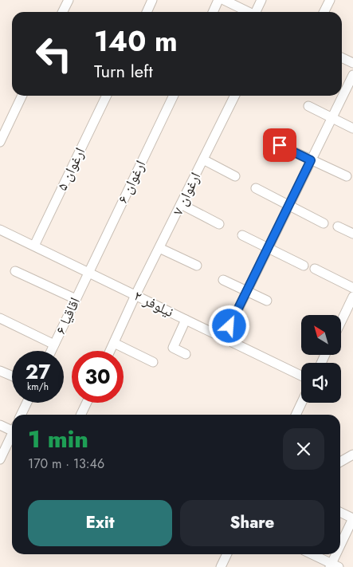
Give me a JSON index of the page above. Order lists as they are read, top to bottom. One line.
{"streets":{"street":["ارغوان ۵","ارغوان ۶","ارغوان ۷","نیلوفر ۲","اقاقیا ۶"]},"crossings":[["ارغوان ۵","نیلوفر ۲"],["ارغوان ۶","نیلوفر ۲"],["ارغوان ۶","اقاقیا ۶"],["ارغوان ۷","نیلوفر ۲"],["نیلوفر ۲","اقاقیا ۶"]],"north":"top left","page":{"turn":["140 m","Turn left"],"speed":"27 km/h","limit":"30","heading":["1 min","170 m · 13:46"],"buttons":["Exit","Share"]}}
